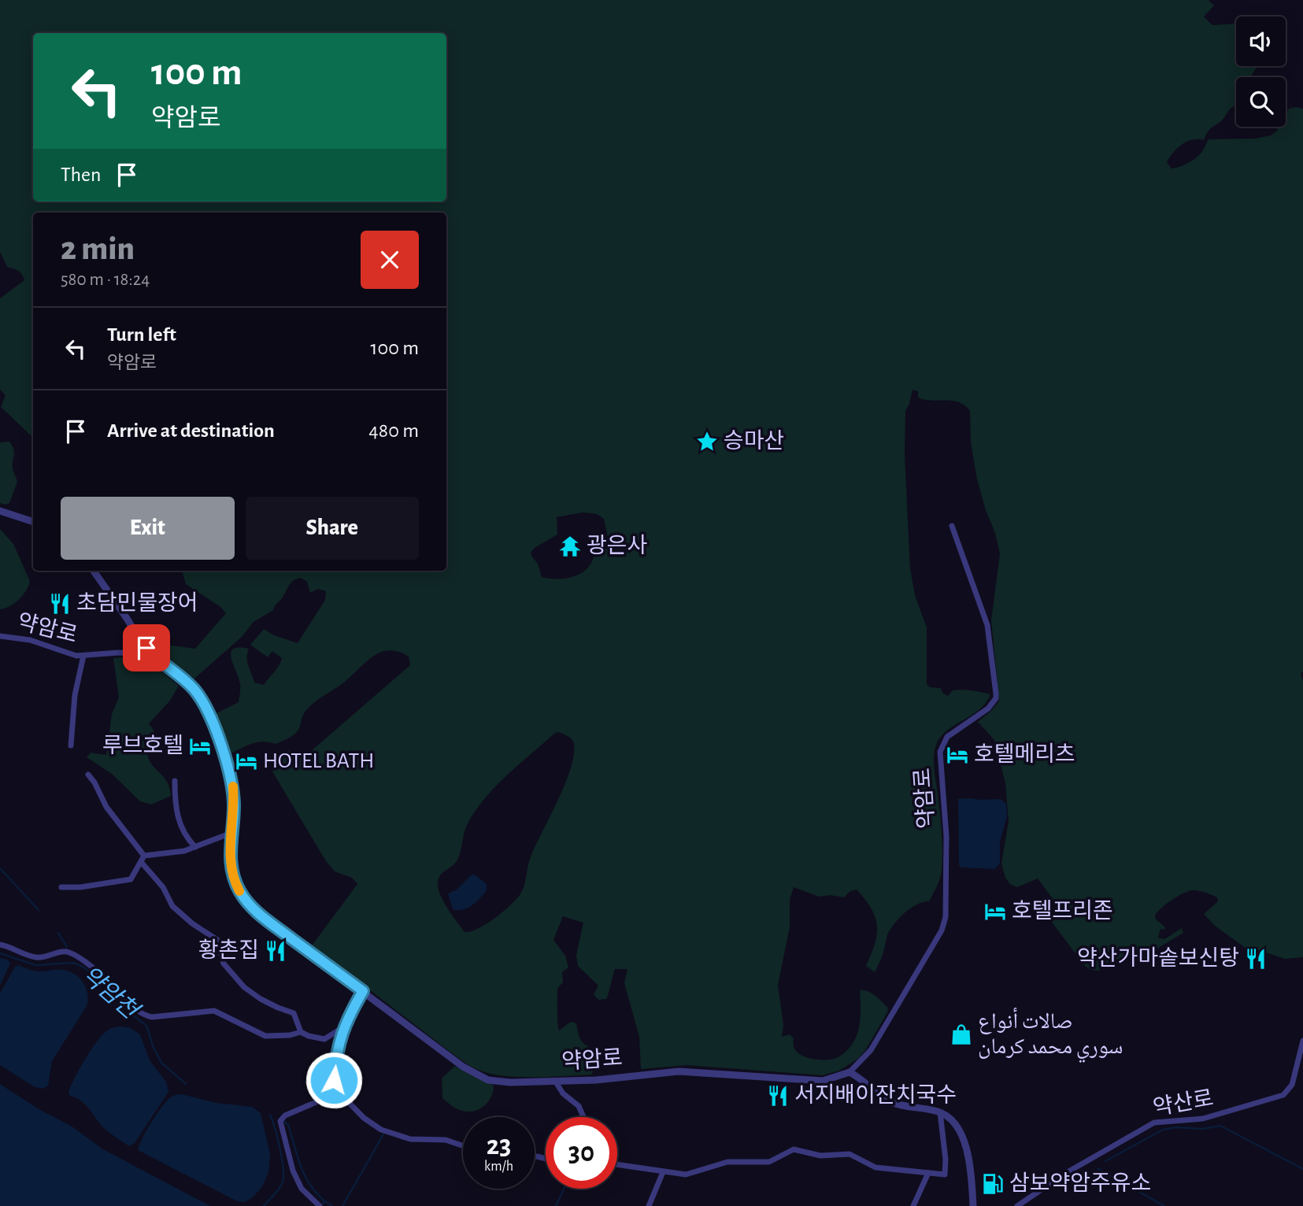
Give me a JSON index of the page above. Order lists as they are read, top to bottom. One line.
{"streets":{"street":["약암로","약산로"]},"water":["약암천"],"places":{"place":["승마산"],"temple":["광은사"],"restaurant":["초담민물장어","황촌집","약산가마솥보신탕","서지배이잔치국수"],"hotel":["루브호텔","호텔메리츠","HOTEL BATH","호텔프리존"],"shop":["صالات أنواع سوري محمد كرمان"],"fuel station":["삼보약암주유소"]},"page":{"turn":["100 m","약암로"],"then":"Then","heading":["2 min","580 m · 18:24"],"list":[{"name":"Turn left","note":"약암로","value":"100 m"},{"name":"Arrive at destination","value":"480 m"}],"buttons":["Exit","Share"],"speed":"23 km/h","limit":"30"}}
